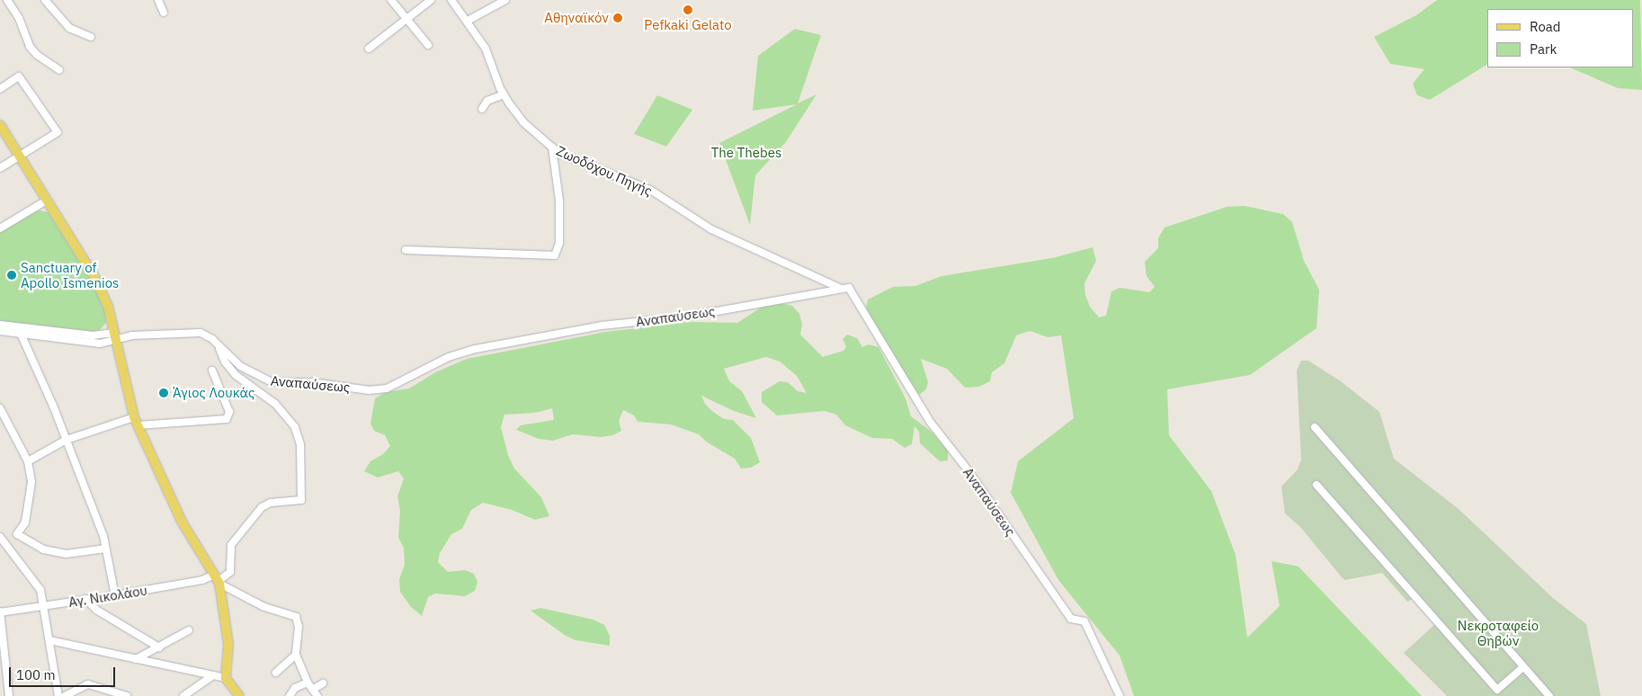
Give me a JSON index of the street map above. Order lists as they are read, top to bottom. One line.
{"streets":{"street":["Ζωοδόχου Πηγής","Αναπαύσεως","Αγ. Νικολάου"]},"crossings":[["Ζωοδόχου Πηγής","Αναπαύσεως"]],"parks":["The Thebes","Νεκροταφείο Θηβών"],"places":["Pefkaki Gelato","Αθηναϊκόν","Sanctuary of Apollo Ismenios","Άγιος Λουκάς"],"legend":["Road","Park"],"scale_bar":"100 m"}
